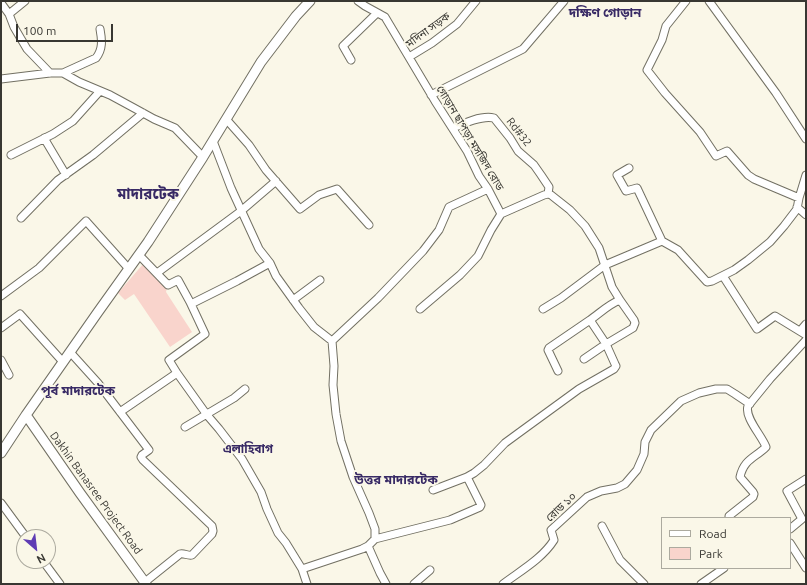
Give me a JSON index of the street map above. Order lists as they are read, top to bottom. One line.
{"streets":{"street":["মদিনা সড়ক","Rd#32","গোড়ান ছাপড়া মসজিদ রোড","Dakhin Banasree Project Road","রোড ১০"]},"crossings":[["মদিনা সড়ক","গোড়ান ছাপড়া মসজিদ রোড"],["Rd#32","গোড়ান ছাপড়া মসজিদ রোড"]],"districts":["দক্ষিণ গোড়ান","মাদারটেক","পূর্ব মাদারটেক","এলাহিবাগ","উত্তর মাদারটেক"],"legend":["Road","Park"],"scale_bar":"100 m","north":"bottom right"}
